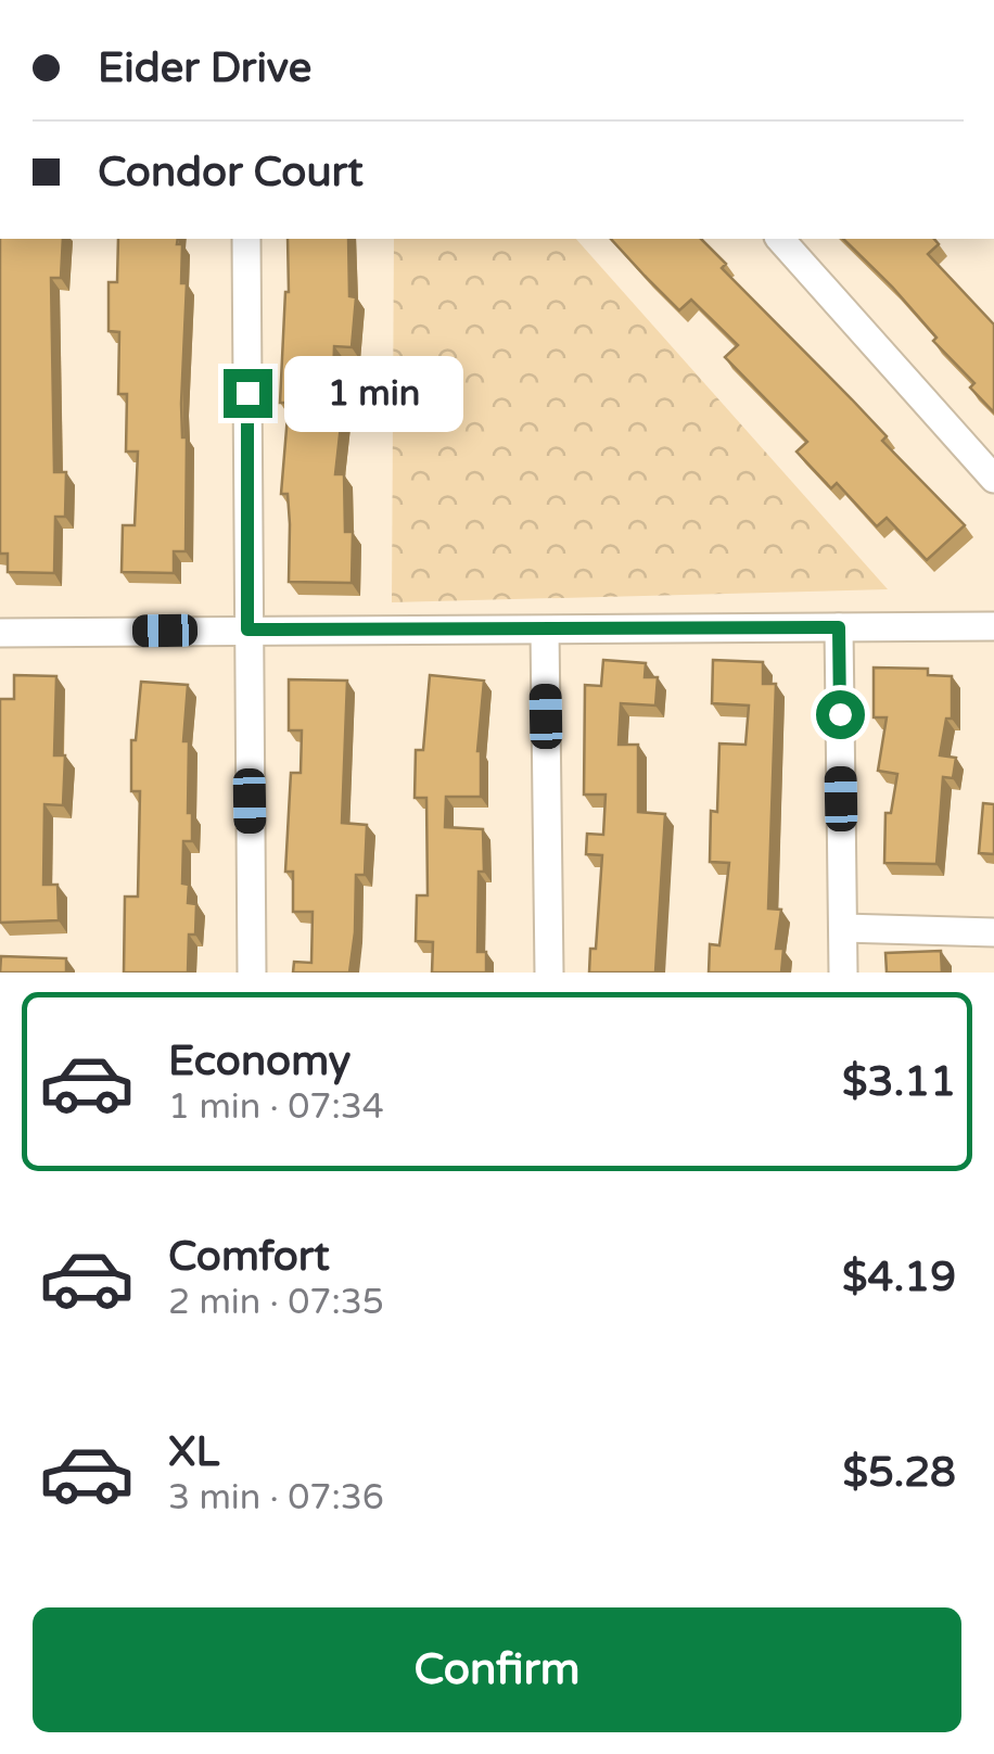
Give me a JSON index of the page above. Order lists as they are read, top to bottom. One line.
{"page":{"banner":["Eider Drive","Condor Court"],"bubble":"1 min","list":[{"name":"Economy","note":"1 min · 07:34","value":"$3.11"},{"name":"Comfort","note":"2 min · 07:35","value":"$4.19"},{"name":"XL","note":"3 min · 07:36","value":"$5.28"}],"buttons":"Confirm"}}
